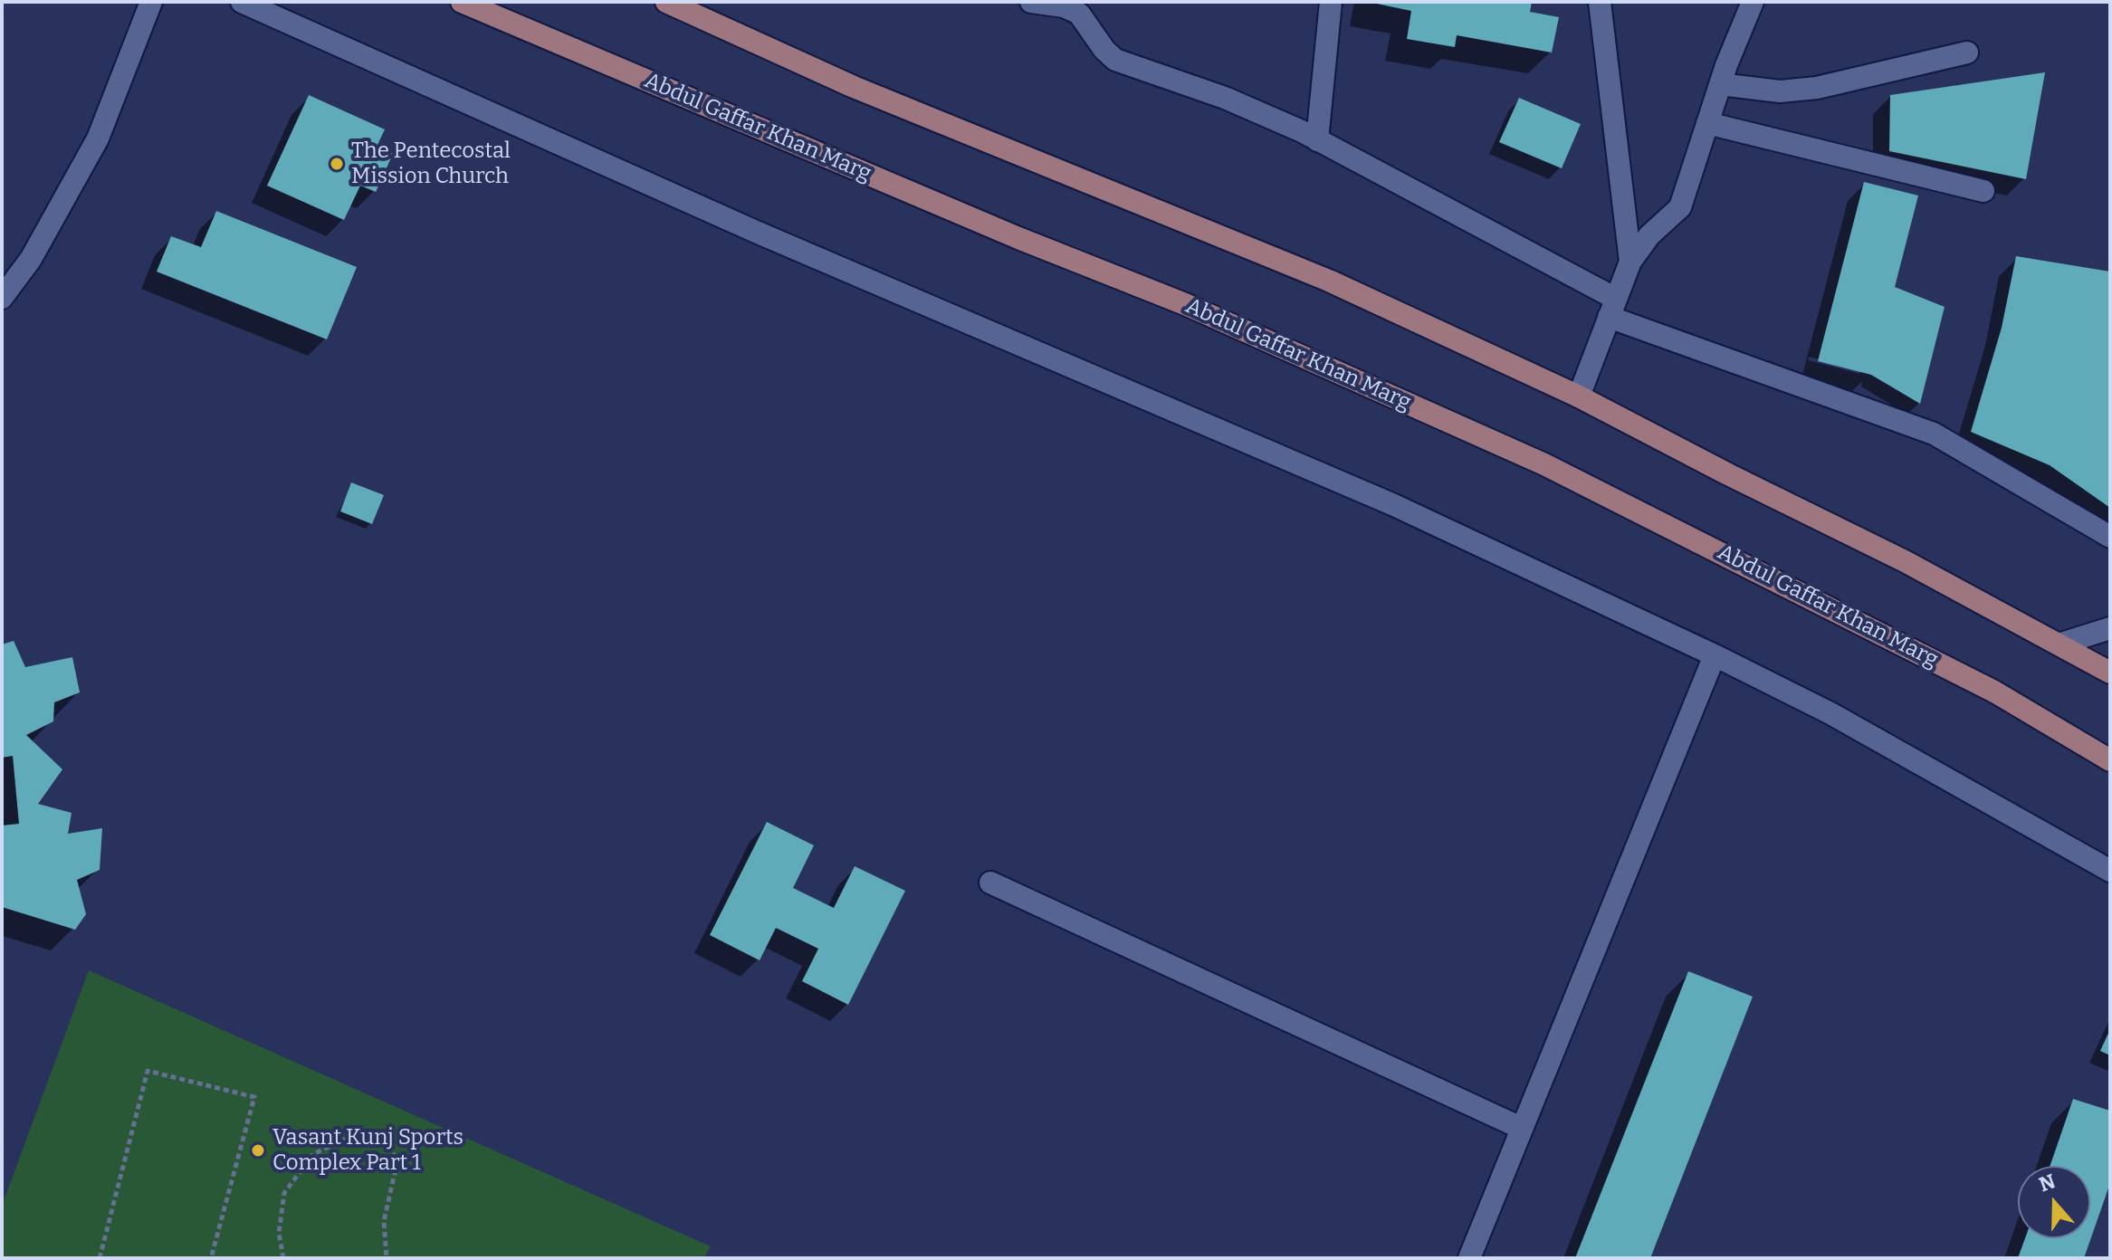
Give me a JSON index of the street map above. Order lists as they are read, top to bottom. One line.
{"streets":{"main road":["Abdul Gaffar Khan Marg"]},"places":["The Pentecostal Mission Church","Vasant Kunj Sports Complex Part 1"],"north":"top"}
